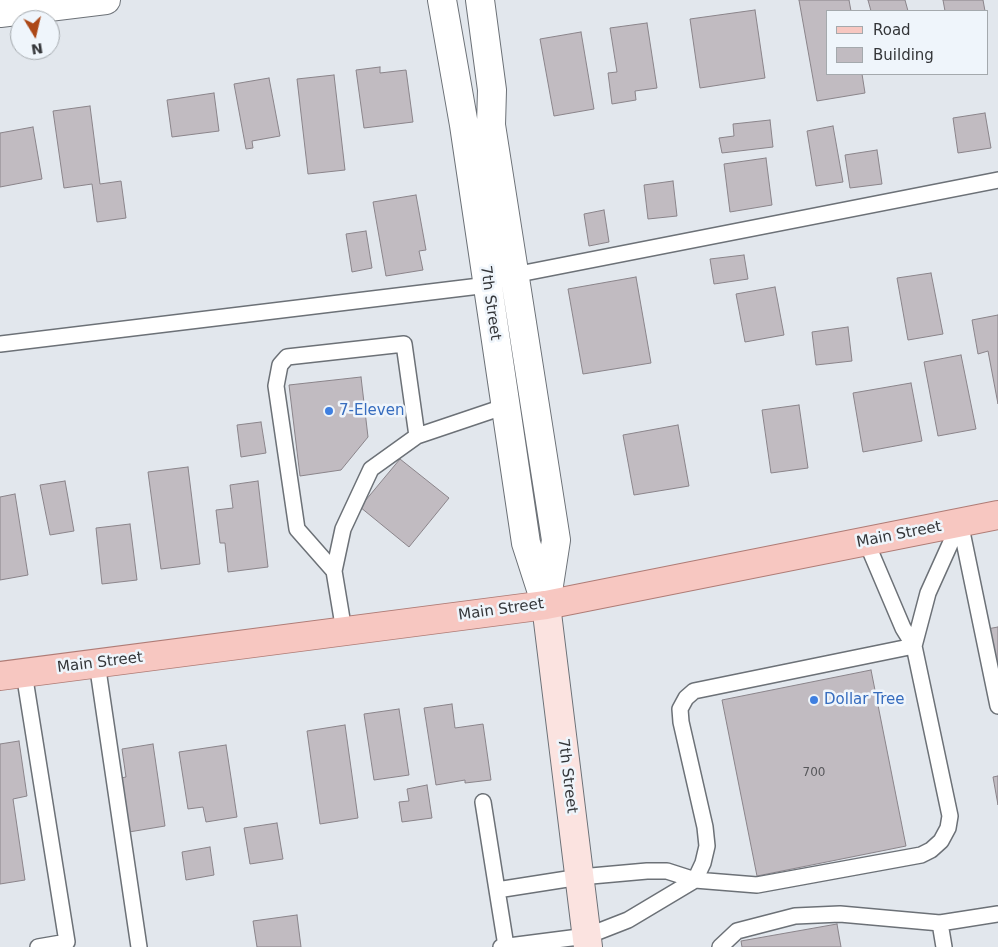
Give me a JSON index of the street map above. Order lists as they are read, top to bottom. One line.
{"streets":{"main road":["7th Street","Main Street"]},"crossings":[["7th Street","Main Street"]],"places":["7-Eleven","Dollar Tree"],"house_numbers":["700"],"legend":["Road","Building"],"north":"bottom"}
